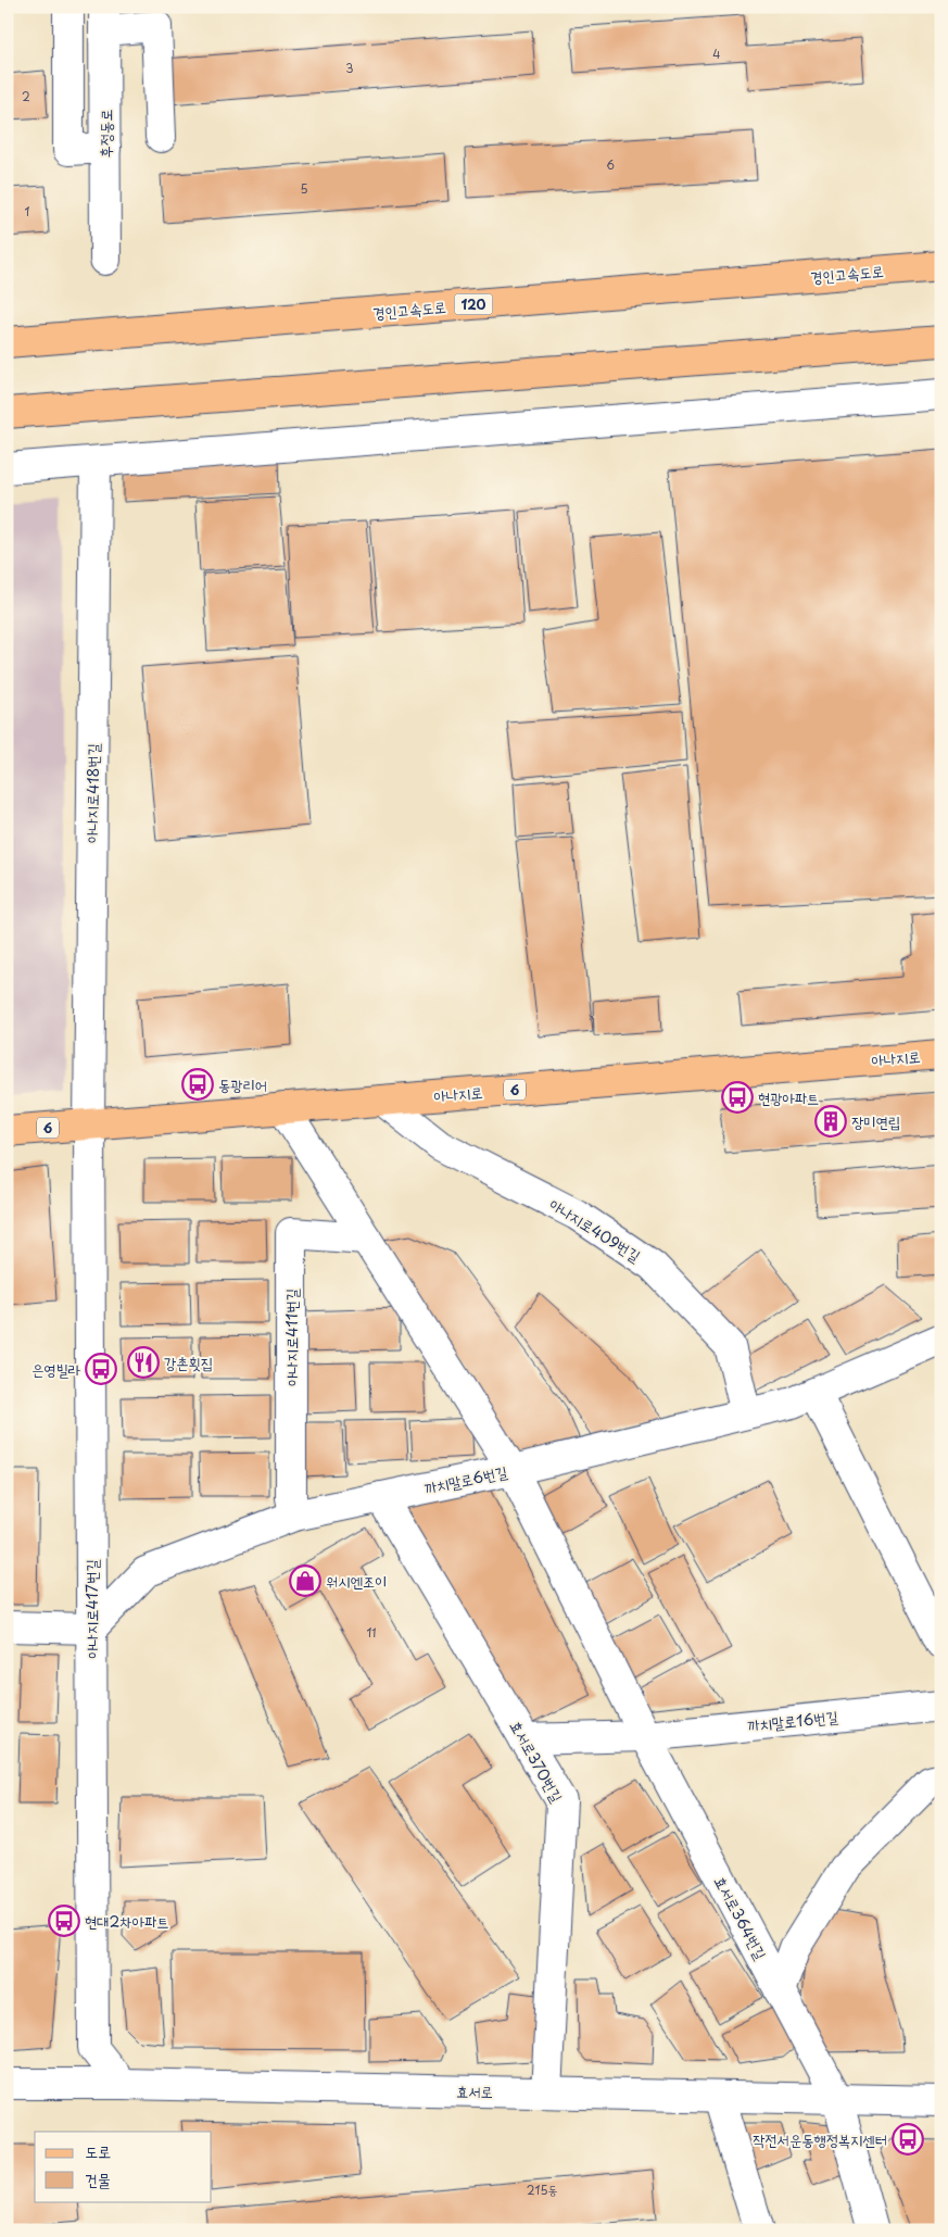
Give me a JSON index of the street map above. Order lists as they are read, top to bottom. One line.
{"streets":{"main road":["경인고속도로","120","아나지로","6"],"street":["후정동로","아나지로418번길","아나지로409번길","아나지로411번길","까치말로6번길","아나지로417번길","까치말로16번길","효서로370번길","효서로364번길","효서로"]},"crossings":[["아나지로418번길","아나지로"],["아나지로418번길","아나지로417번길"],["아나지로","아나지로409번길"],["아나지로","아나지로417번길"],["아나지로409번길","까치말로6번길"],["아나지로411번길","까치말로6번길"],["까치말로6번길","아나지로417번길"],["까치말로6번길","효서로370번길"],["까치말로6번길","효서로364번길"],["아나지로417번길","효서로"],["까치말로16번길","효서로370번길"],["까치말로16번길","효서로364번길"],["효서로370번길","효서로"],["효서로364번길","효서로"]],"places":{"bus stop":["동광리어","현광아파트","은영빌라","현대2차아파트","작전서운동행정복지센터"],"building":["장미연립"],"restaurant":["강촌횟집"],"shop":["워시엔조이"]},"house_numbers":["4","3","2","6","5","1","11","215동"],"legend":["도로","건물"]}
